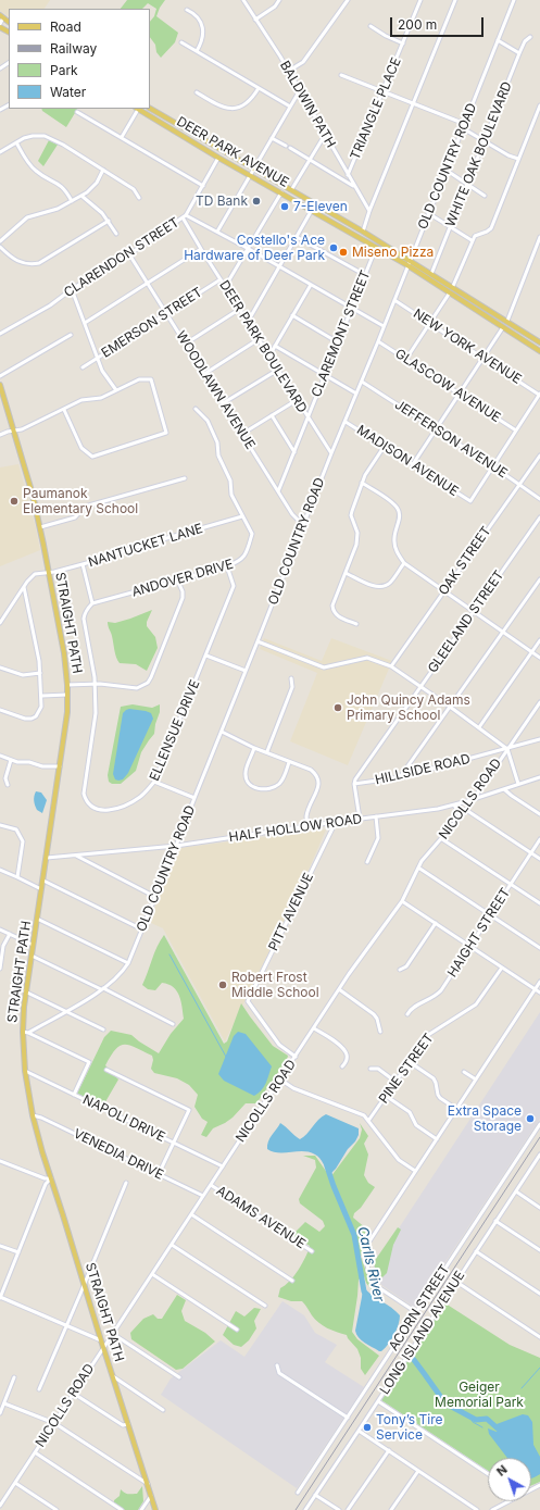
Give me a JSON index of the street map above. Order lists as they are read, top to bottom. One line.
{"streets":{"main road":["DEER PARK AVENUE","STRAIGHT PATH"],"street":["BALDWIN PATH","TRIANGLE PLACE","WHITE OAK BOULEVARD","OLD COUNTRY ROAD","CLARENDON STREET","EMERSON STREET","CLAREMONT STREET","DEER PARK BOULEVARD","NEW YORK AVENUE","GLASCOW AVENUE","WOODLAWN AVENUE","JEFFERSON AVENUE","MADISON AVENUE","NANTUCKET LANE","OAK STREET","ANDOVER DRIVE","GLEELAND STREET","ELLENSUE DRIVE","HILLSIDE ROAD","NICOLLS ROAD","HALF HOLLOW ROAD","PITT AVENUE","HAIGHT STREET","PINE STREET","NAPOLI DRIVE","VENEDIA DRIVE","ADAMS AVENUE","ACORN STREET","LONG ISLAND AVENUE"]},"crossings":[["BALDWIN PATH","TRIANGLE PLACE"],["DEER PARK AVENUE","WHITE OAK BOULEVARD"],["DEER PARK AVENUE","OLD COUNTRY ROAD"],["DEER PARK AVENUE","CLARENDON STREET"],["DEER PARK AVENUE","CLAREMONT STREET"],["OLD COUNTRY ROAD","DEER PARK BOULEVARD"],["OLD COUNTRY ROAD","NEW YORK AVENUE"],["OLD COUNTRY ROAD","GLASCOW AVENUE"],["OLD COUNTRY ROAD","WOODLAWN AVENUE"],["OLD COUNTRY ROAD","JEFFERSON AVENUE"],["OLD COUNTRY ROAD","MADISON AVENUE"],["OLD COUNTRY ROAD","STRAIGHT PATH"],["OLD COUNTRY ROAD","HALF HOLLOW ROAD"],["CLARENDON STREET","DEER PARK BOULEVARD"],["CLARENDON STREET","WOODLAWN AVENUE"],["EMERSON STREET","DEER PARK BOULEVARD"],["EMERSON STREET","WOODLAWN AVENUE"],["CLAREMONT STREET","DEER PARK BOULEVARD"],["CLAREMONT STREET","WOODLAWN AVENUE"],["JEFFERSON AVENUE","MADISON AVENUE"],["JEFFERSON AVENUE","OAK STREET"],["NANTUCKET LANE","ANDOVER DRIVE"],["NANTUCKET LANE","STRAIGHT PATH"],["ANDOVER DRIVE","ELLENSUE DRIVE"],["GLEELAND STREET","HILLSIDE ROAD"],["STRAIGHT PATH","NICOLLS ROAD"],["STRAIGHT PATH","HALF HOLLOW ROAD"],["STRAIGHT PATH","NAPOLI DRIVE"],["STRAIGHT PATH","VENEDIA DRIVE"],["HILLSIDE ROAD","NICOLLS ROAD"],["NICOLLS ROAD","HALF HOLLOW ROAD"],["NICOLLS ROAD","PITT AVENUE"],["NICOLLS ROAD","NAPOLI DRIVE"],["NICOLLS ROAD","VENEDIA DRIVE"],["NICOLLS ROAD","ADAMS AVENUE"],["HALF HOLLOW ROAD","PITT AVENUE"]],"water":["Carlls River"],"parks":["Geiger Memorial Park"],"places":["TD Bank","7-Eleven","Costello's Ace Hardware of Deer Park","Miseno Pizza","Paumanok Elementary School","John Quincy Adams Primary School","Robert Frost Middle School","Extra Space Storage","Tony’s Tire Service"],"legend":["Road","Railway","Park","Water"],"scale_bar":"200 m","north":"top left"}
